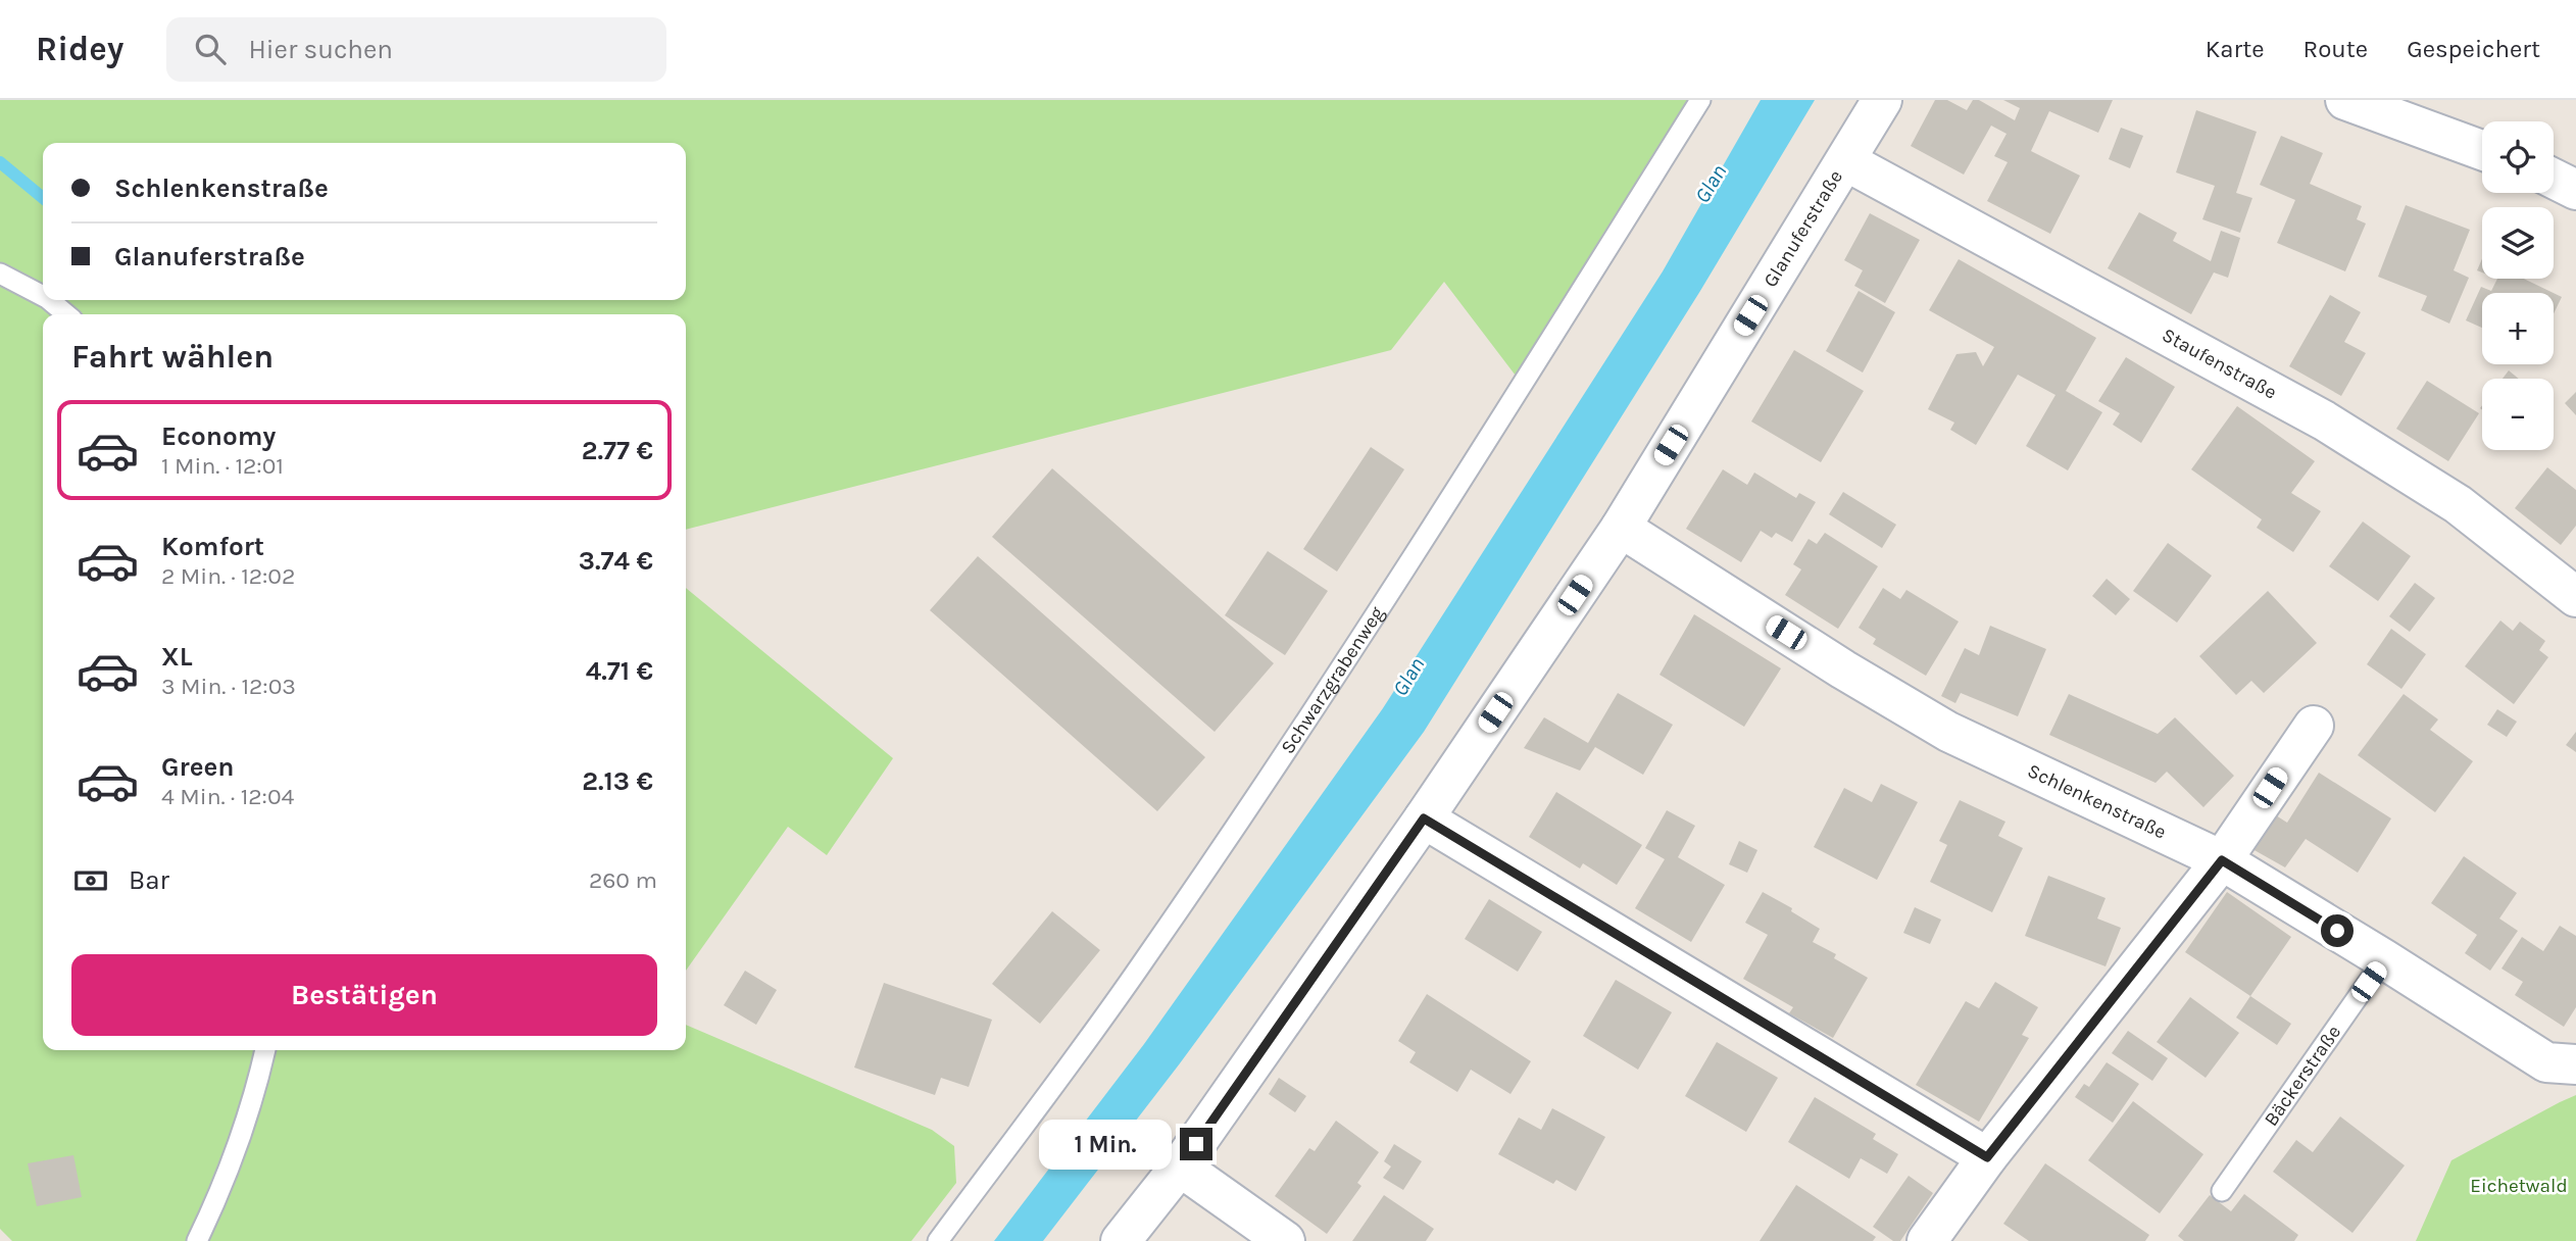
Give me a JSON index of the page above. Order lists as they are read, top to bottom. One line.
{"streets":{"street":["Glanuferstraße","Staufenstraße","Schlenkenstraße"],"lane":["Schwarzgrabenweg","Bäckerstraße"]},"crossings":[["Glanuferstraße","Staufenstraße"],["Glanuferstraße","Schlenkenstraße"],["Schlenkenstraße","Bäckerstraße"]],"water":["Glan"],"parks":["Eichetwald"],"page":{"header":"Ridey","search":"Hier suchen","nav":["Karte","Route","Gespeichert"],"map_buttons":["+","−"],"banner":["Schlenkenstraße","Glanuferstraße"],"heading":"Fahrt wählen","list":[{"name":"Economy","note":"1 Min. · 12:01","value":"2.77 €"},{"name":"Komfort","note":"2 Min. · 12:02","value":"3.74 €"},{"name":"XL","note":"3 Min. · 12:03","value":"4.71 €"},{"name":"Green","note":"4 Min. · 12:04","value":"2.13 €"}],"pay":["Bar","260 m"],"buttons":"Bestätigen","bubble":"1 Min."}}
